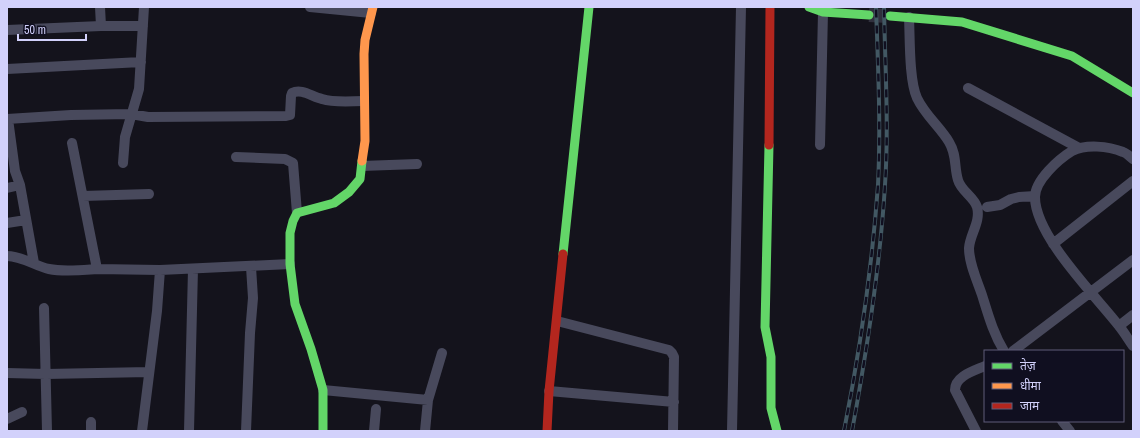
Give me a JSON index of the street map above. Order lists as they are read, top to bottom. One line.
{"legend":["तेज़","धीमा","जाम"],"scale_bar":"50 m"}
